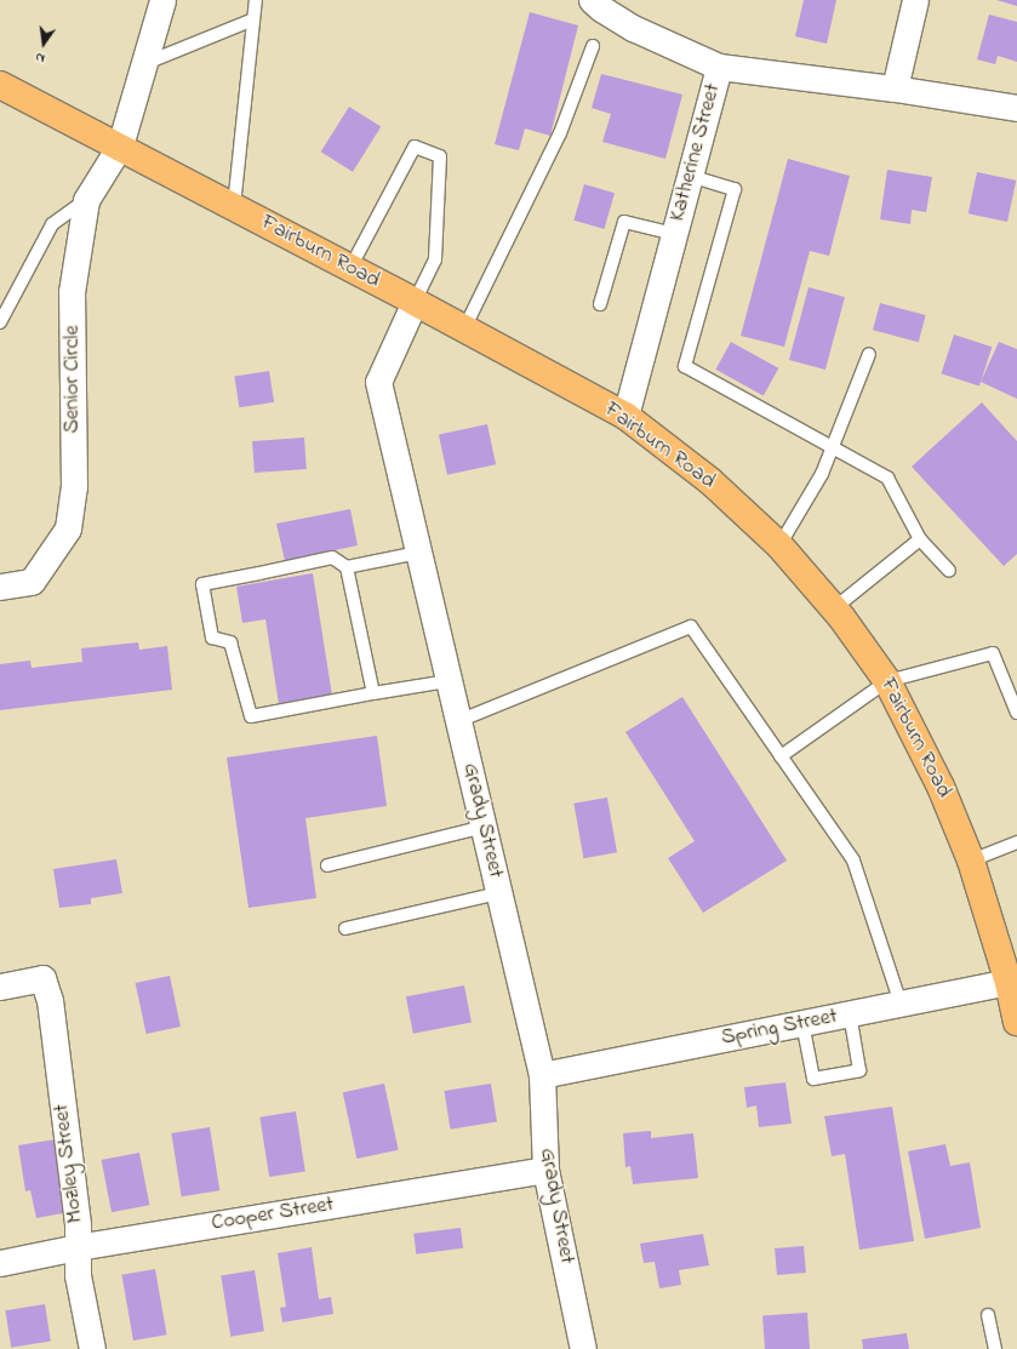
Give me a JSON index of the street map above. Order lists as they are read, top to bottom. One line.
{"streets":{"main road":["Fairburn Road"],"street":["Katherine Street","Senior Circle","Grady Street","Spring Street","Mozley Street","Cooper Street"]},"crossings":[["Katherine Street","Fairburn Road"],["Fairburn Road","Senior Circle"],["Fairburn Road","Grady Street"],["Fairburn Road","Spring Street"],["Grady Street","Spring Street"],["Grady Street","Cooper Street"],["Mozley Street","Cooper Street"]],"north":"bottom"}
